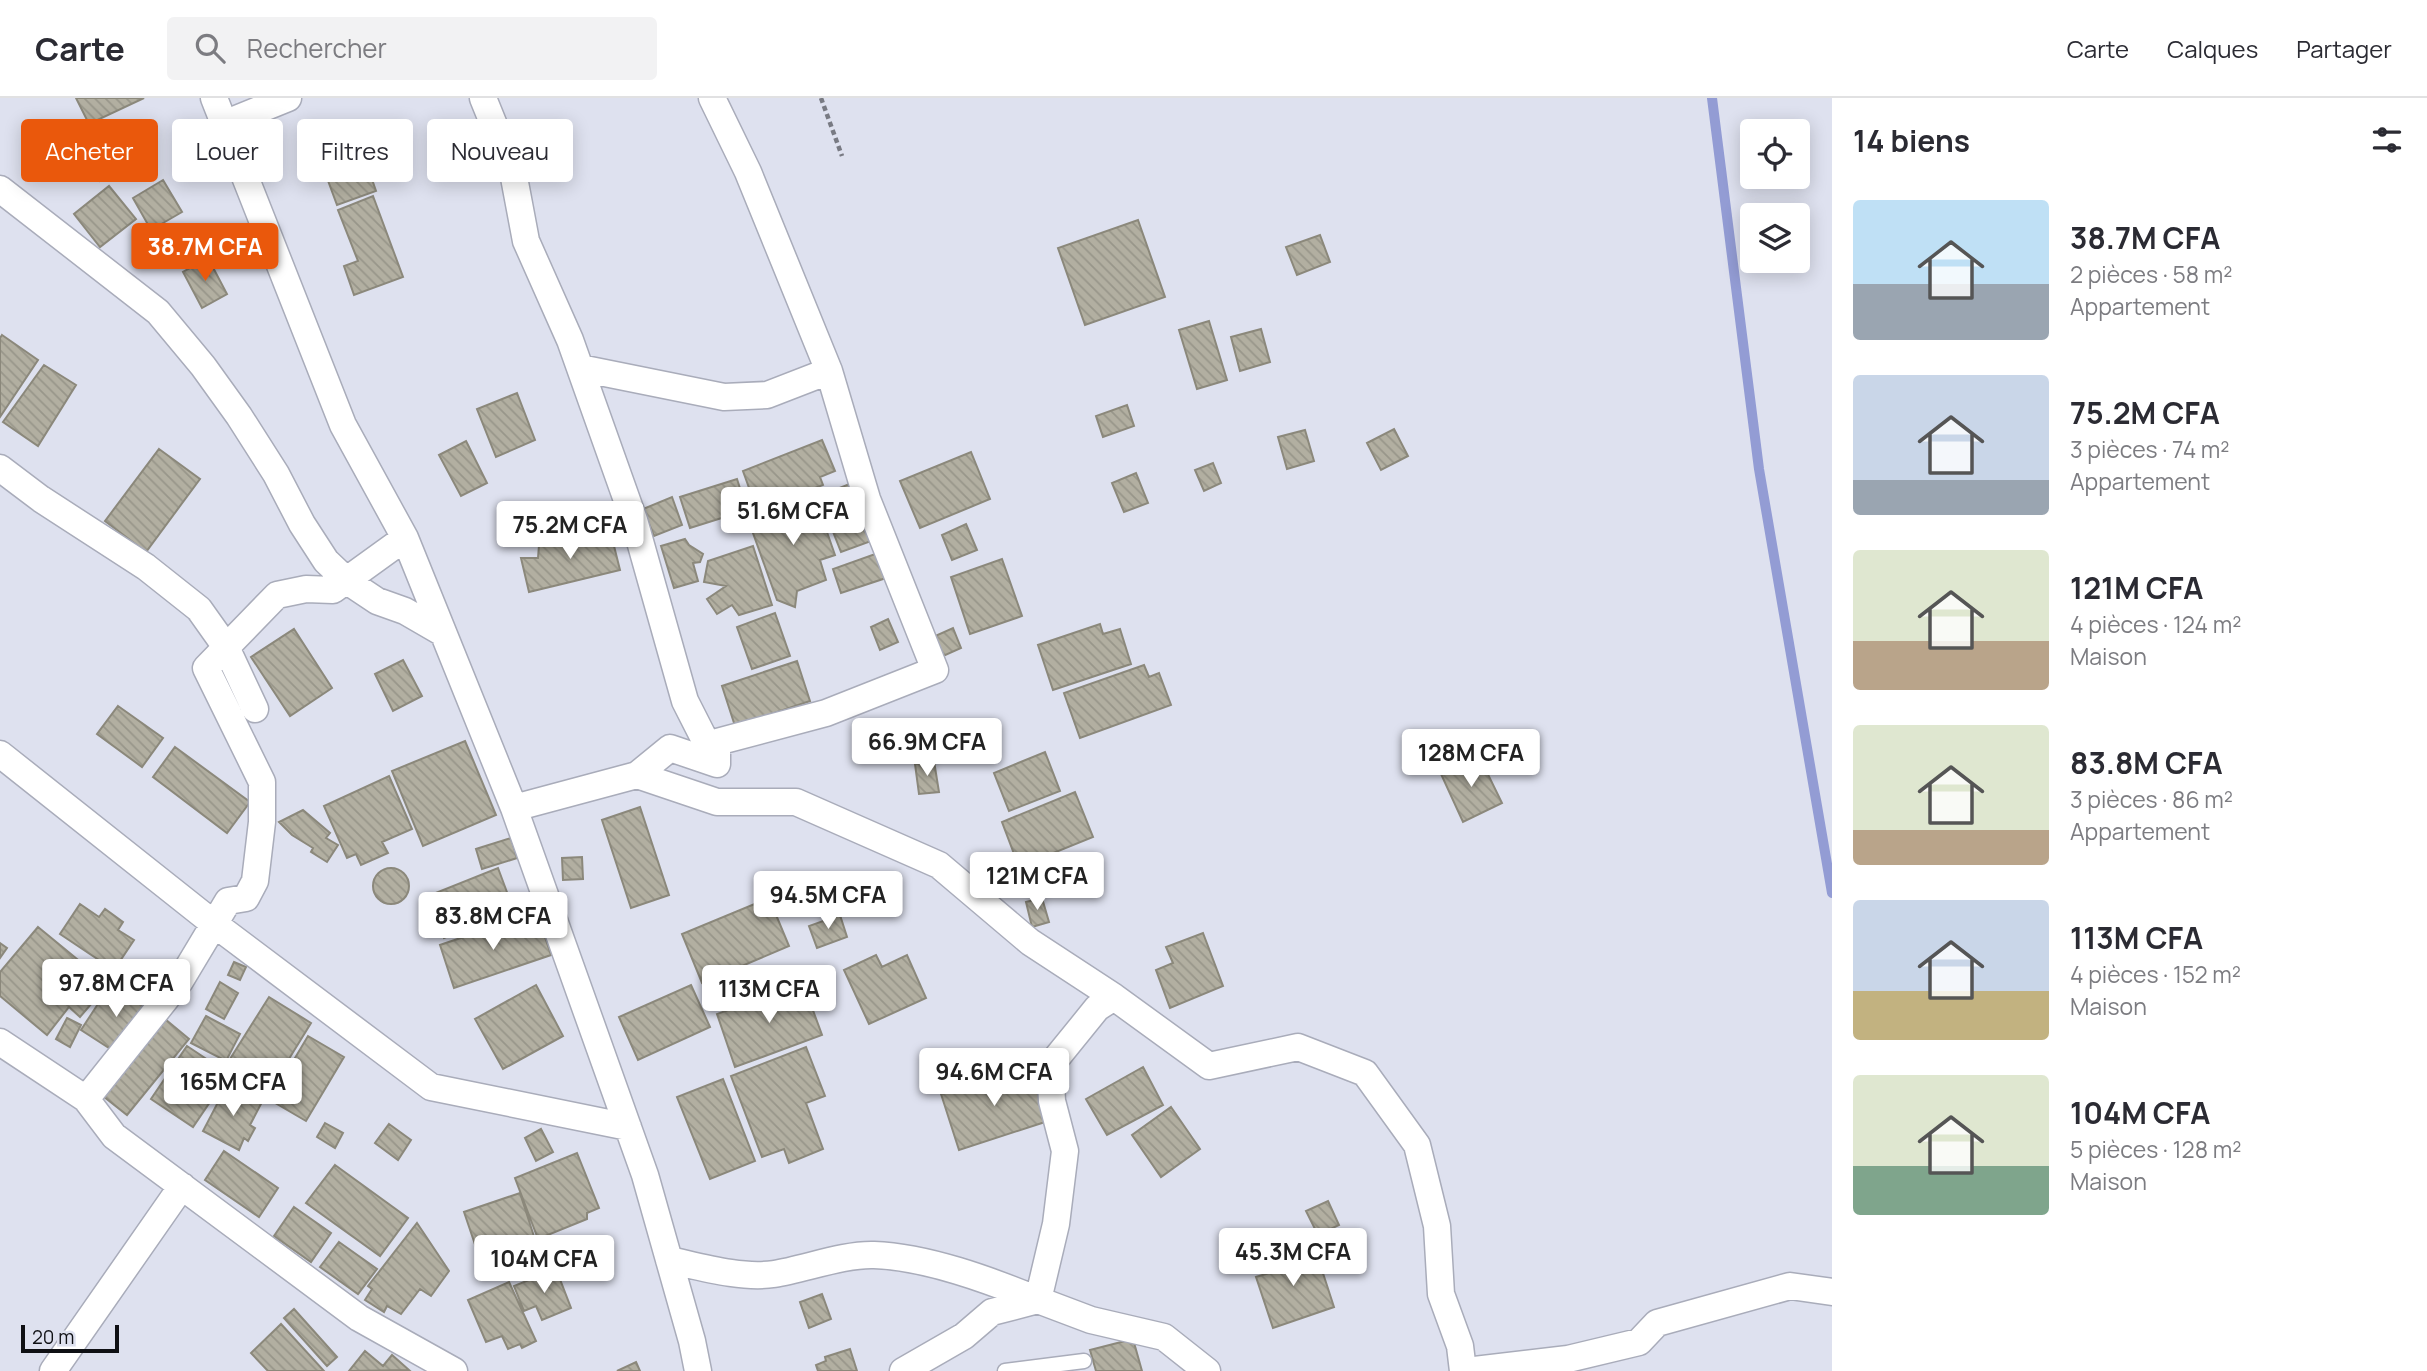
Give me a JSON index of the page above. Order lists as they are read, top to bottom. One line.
{"scale_bar":"20 m","page":{"header":"Carte","search":"Rechercher","nav":["Carte","Calques","Partager"],"heading":"14 biens","chip":["Acheter","Louer","Filtres","Nouveau"],"list":[{"name":"38.7M CFA","note":"2 pièces · 58 m² · Appartement"},{"name":"75.2M CFA","note":"3 pièces · 74 m² · Appartement"},{"name":"121M CFA","note":"4 pièces · 124 m² · Maison"},{"name":"83.8M CFA","note":"3 pièces · 86 m² · Appartement"},{"name":"113M CFA","note":"4 pièces · 152 m² · Maison"},{"name":"104M CFA","note":"5 pièces · 128 m² · Maison"}],"price":["38.7M CFA","51.6M CFA","75.2M CFA","66.9M CFA","128M CFA","121M CFA","94.5M CFA","83.8M CFA","97.8M CFA","113M CFA","94.6M CFA","165M CFA","45.3M CFA","104M CFA"],"scale":"20 m"}}
